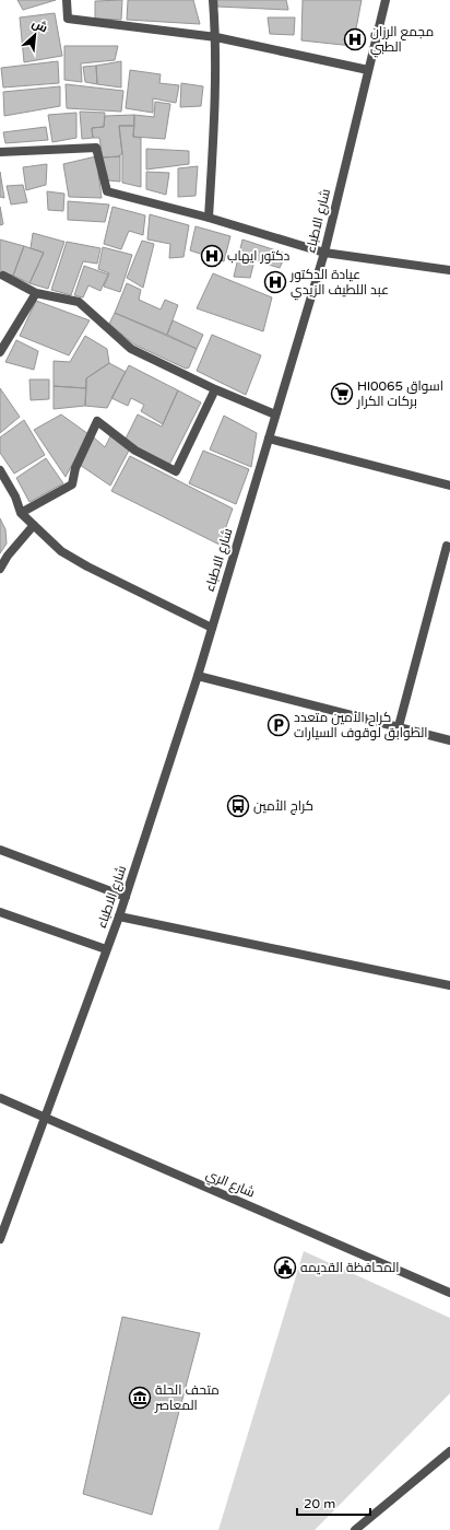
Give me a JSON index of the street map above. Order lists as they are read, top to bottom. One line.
{"streets":{"street":["شارع الاطباء","شارع الري"]},"crossings":[["شارع الاطباء","شارع الري"]],"places":{"hospital":["مجمع الرزان الطبي","دكتور ايهاب","عيادة الدكتور عبد اللطيف الزيدي"],"supermarket":["Hl0065 اسواق بركات الكرار"],"parking":["كراح الأمين متعدد الطوابق لوقوف السيارات"],"bus stop":["كراج الأمين"],"public building":["المحافظة القديمه"],"museum":["متحف الحلة المعاصر"]},"scale_bar":"20 m","north":"top right"}
